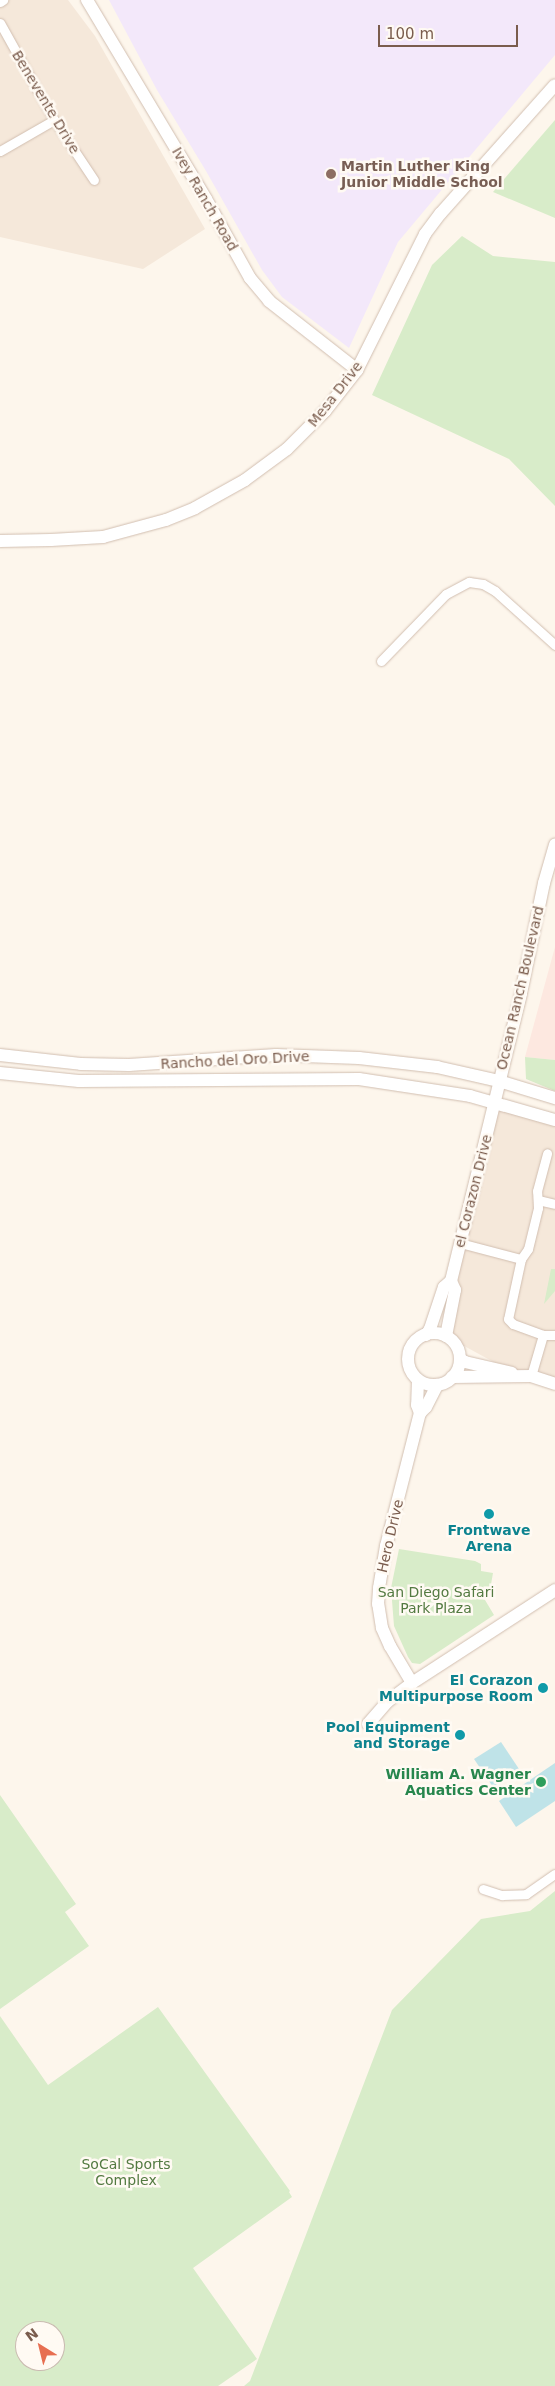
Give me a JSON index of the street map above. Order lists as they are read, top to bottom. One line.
{"streets":{"street":["Benevente Drive","Ivey Ranch Road","Mesa Drive","Ocean Ranch Boulevard","Rancho del Oro Drive","el Corazon Drive","Hero Drive"]},"crossings":[["Ivey Ranch Road","Mesa Drive"],["Ocean Ranch Boulevard","Rancho del Oro Drive"],["Ocean Ranch Boulevard","el Corazon Drive"],["Rancho del Oro Drive","el Corazon Drive"],["el Corazon Drive","Hero Drive"]],"parks":["San Diego Safari Park Plaza","SoCal Sports Complex"],"places":["Martin Luther King Junior Middle School","Frontwave Arena","El Corazon Multipurpose Room","Pool Equipment and Storage","William A. Wagner Aquatics Center"],"scale_bar":"100 m","north":"top left"}
